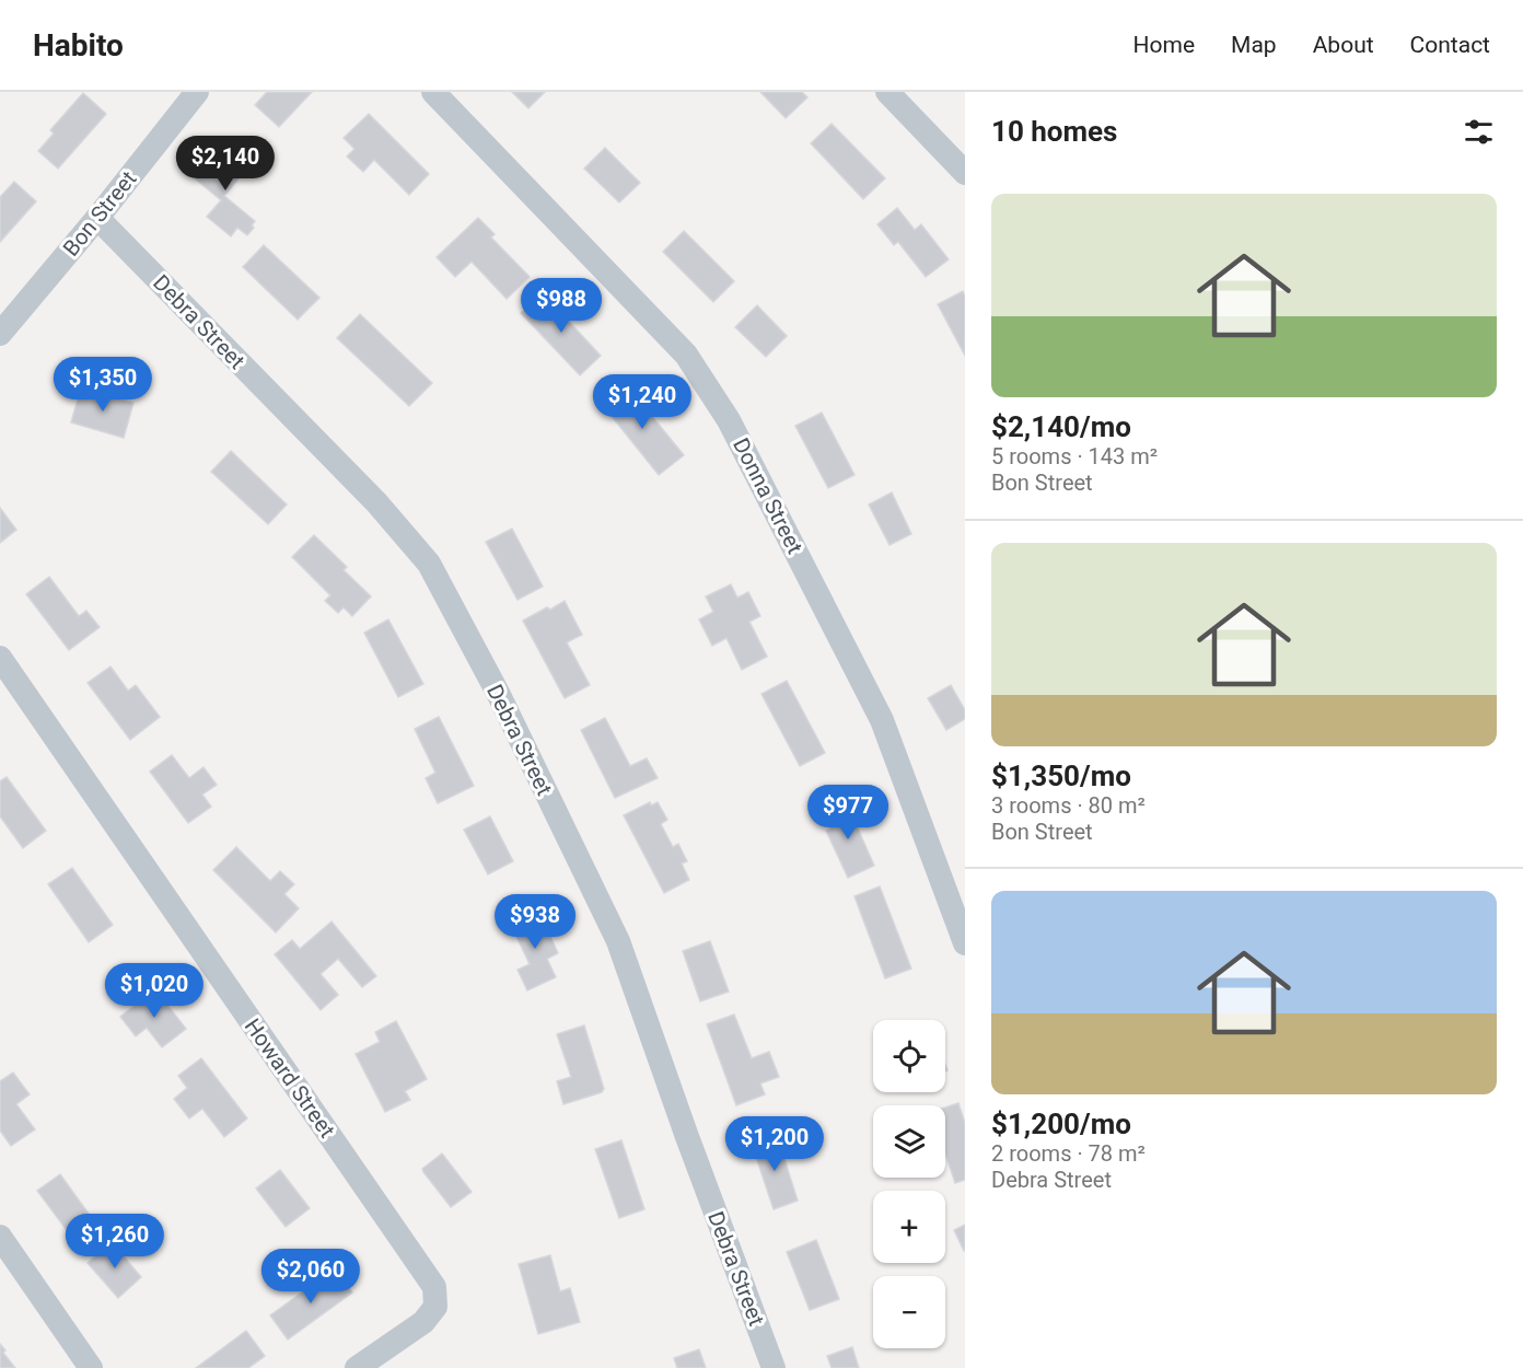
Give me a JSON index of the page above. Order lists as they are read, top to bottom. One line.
{"streets":{"street":["Bon Street","Debra Street","Donna Street","Howard Street"]},"crossings":[["Bon Street","Debra Street"]],"page":{"header":"Habito","nav":["Home","Map","About","Contact"],"heading":"10 homes","price":["$2,140","$988","$1,350","$1,240","$977","$938","$1,020","$1,200","$1,260","$2,060"],"list":[{"name":"$2,140/mo","note":"5 rooms · 143 m² · Bon Street"},{"name":"$1,350/mo","note":"3 rooms · 80 m² · Bon Street"},{"name":"$1,200/mo","note":"2 rooms · 78 m² · Debra Street"}],"map_buttons":["+","−"]}}
